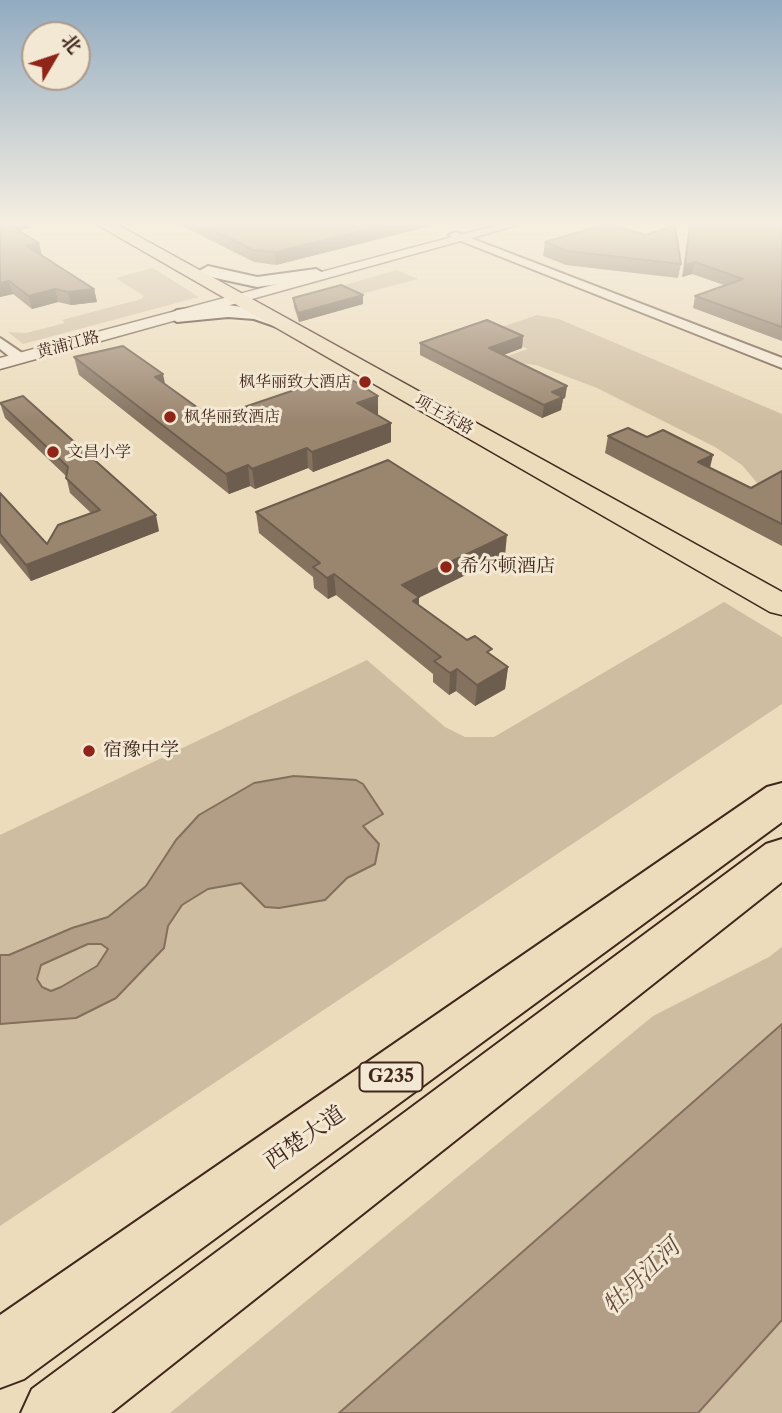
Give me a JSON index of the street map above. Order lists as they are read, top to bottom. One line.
{"streets":{"highway":["G235","西楚大道"],"main road":["项王东路"],"street":["黄浦江路"]},"crossings":[["黄浦江路","项王东路"]],"water":["牡丹江河"],"places":["枫华丽致大酒店","枫华丽致酒店","文昌小学","希尔顿酒店","宿豫中学"],"north":"top right"}
